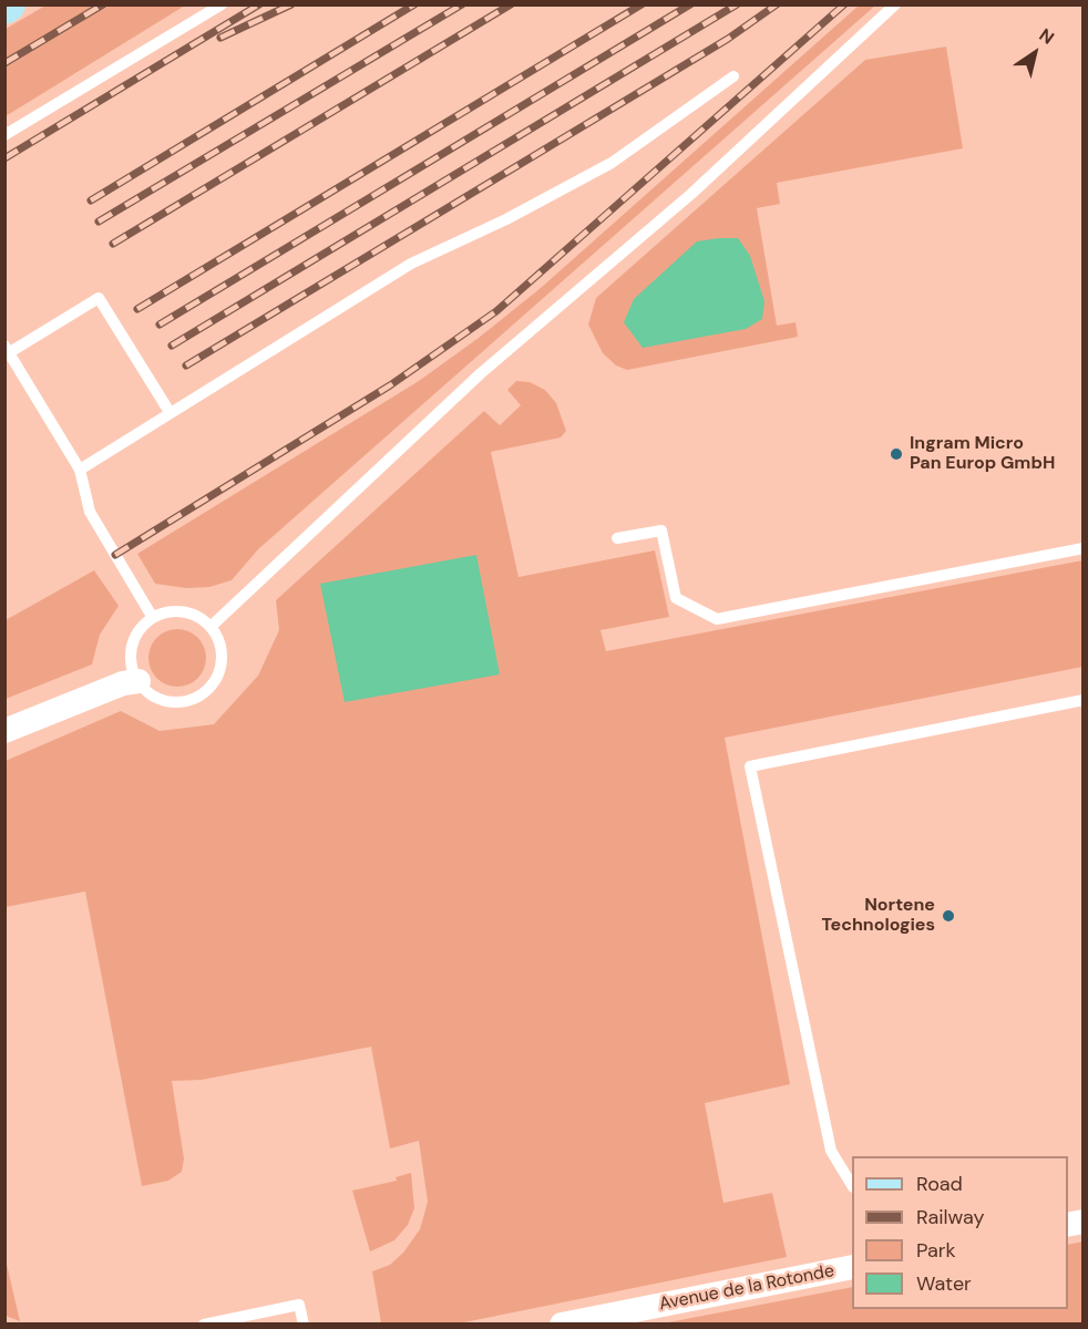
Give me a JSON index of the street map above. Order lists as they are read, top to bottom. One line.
{"streets":{"street":["Avenue de la Rotonde"]},"places":["Ingram Micro Pan Europ GmbH","Nortene Technologies"],"legend":["Road","Railway","Park","Water"],"north":"top right"}
